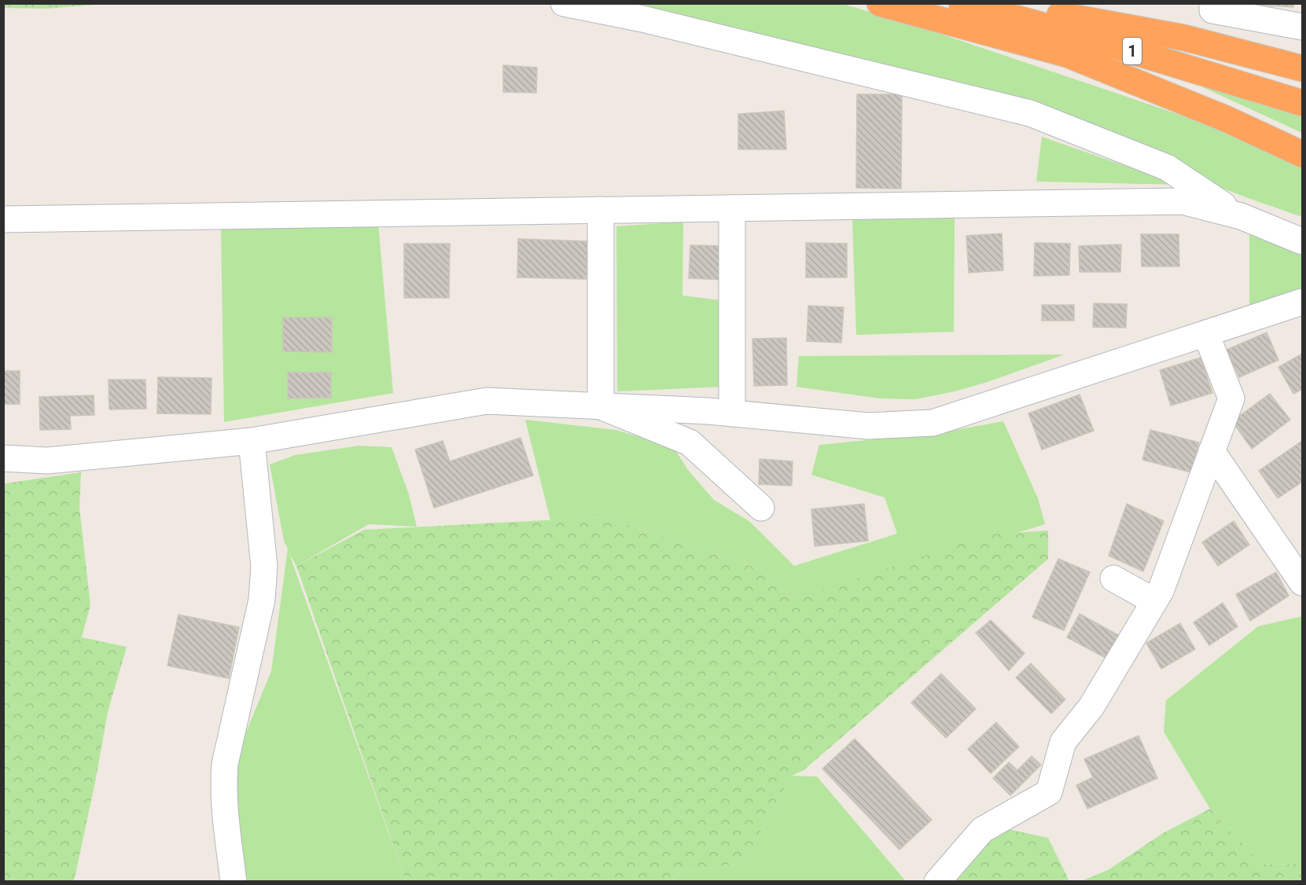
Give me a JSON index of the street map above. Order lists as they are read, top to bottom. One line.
{"streets":{"highway":["1"]}}
